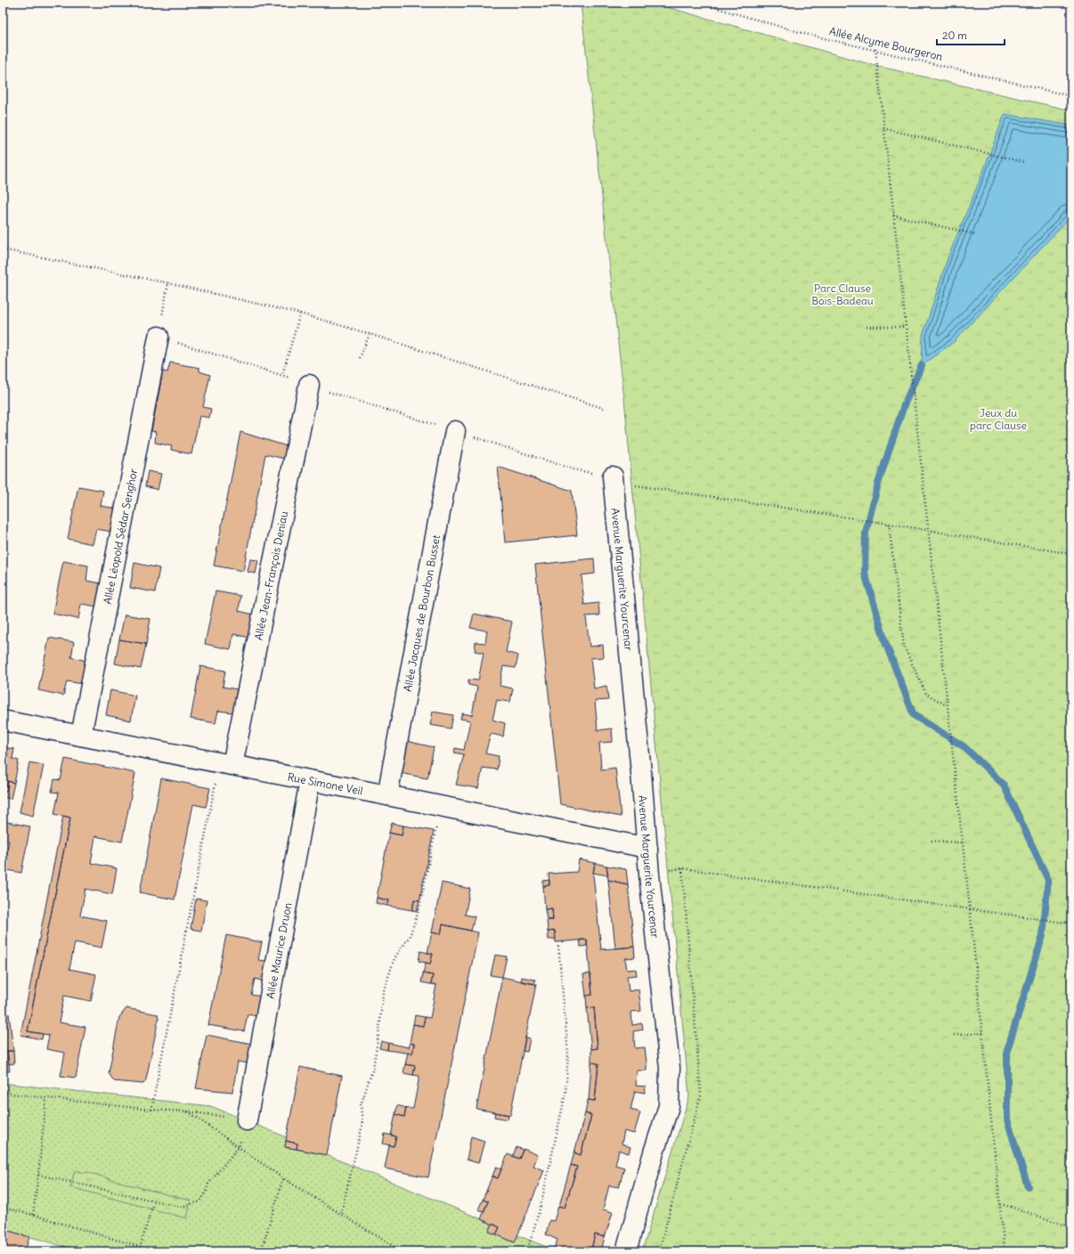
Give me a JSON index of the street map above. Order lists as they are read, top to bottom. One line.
{"streets":{"street":["Allée Léopold Sédar Senghor","Allée Jean-François Deniau","Avenue Marguerite Yourcenar","Allée Jacques de Bourbon Busset","Rue Simone Veil","Allée Maurice Druon"],"path":["Allée Alcyme Bourgeron"]},"crossings":[["Allée Léopold Sédar Senghor","Rue Simone Veil"],["Allée Jean-François Deniau","Rue Simone Veil"],["Avenue Marguerite Yourcenar","Rue Simone Veil"],["Allée Jacques de Bourbon Busset","Rue Simone Veil"],["Rue Simone Veil","Allée Maurice Druon"]],"parks":["Parc Clause Bois-Badeau","Jeux du parc Clause"],"scale_bar":"20 m"}
